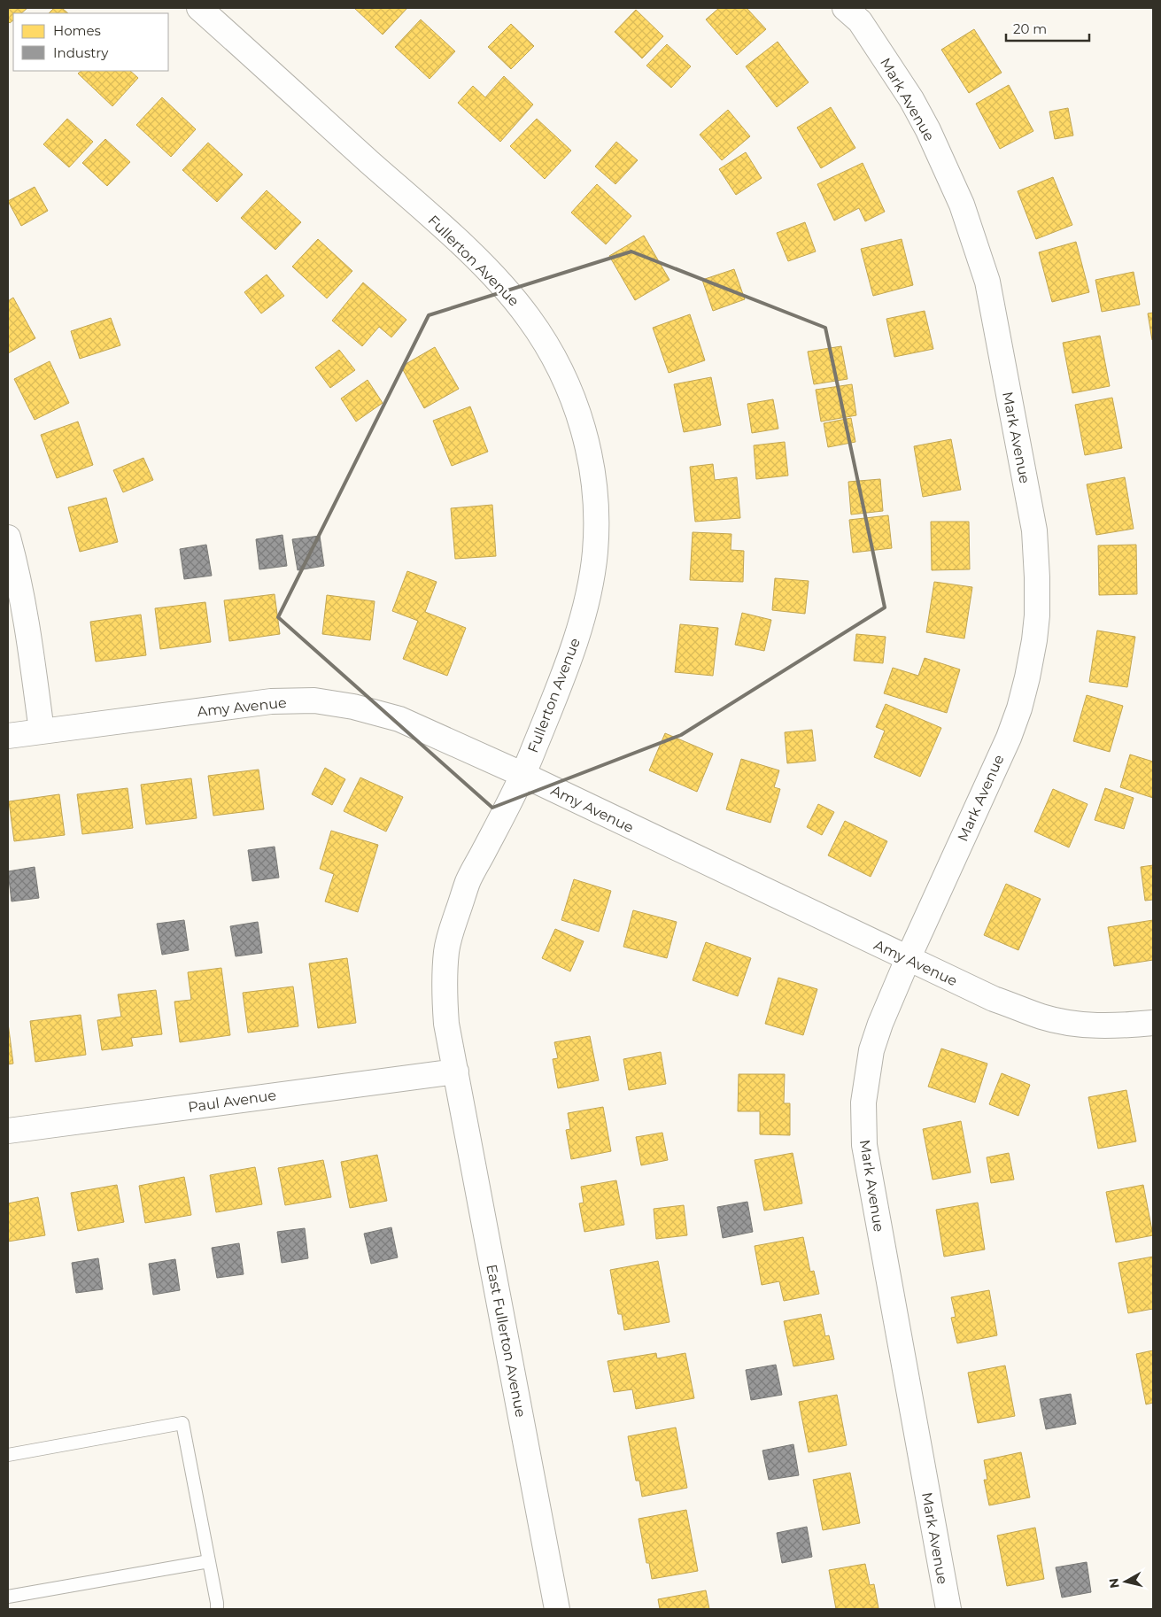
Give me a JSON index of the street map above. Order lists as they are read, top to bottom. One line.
{"streets":{"street":["Mark Avenue","Fullerton Avenue","Amy Avenue","Paul Avenue","East Fullerton Avenue"]},"crossings":[["Mark Avenue","Amy Avenue"],["Fullerton Avenue","Amy Avenue"],["Fullerton Avenue","Paul Avenue"],["Fullerton Avenue","East Fullerton Avenue"],["Paul Avenue","East Fullerton Avenue"]],"legend":["Homes","Industry"],"scale_bar":"20 m","north":"left"}
